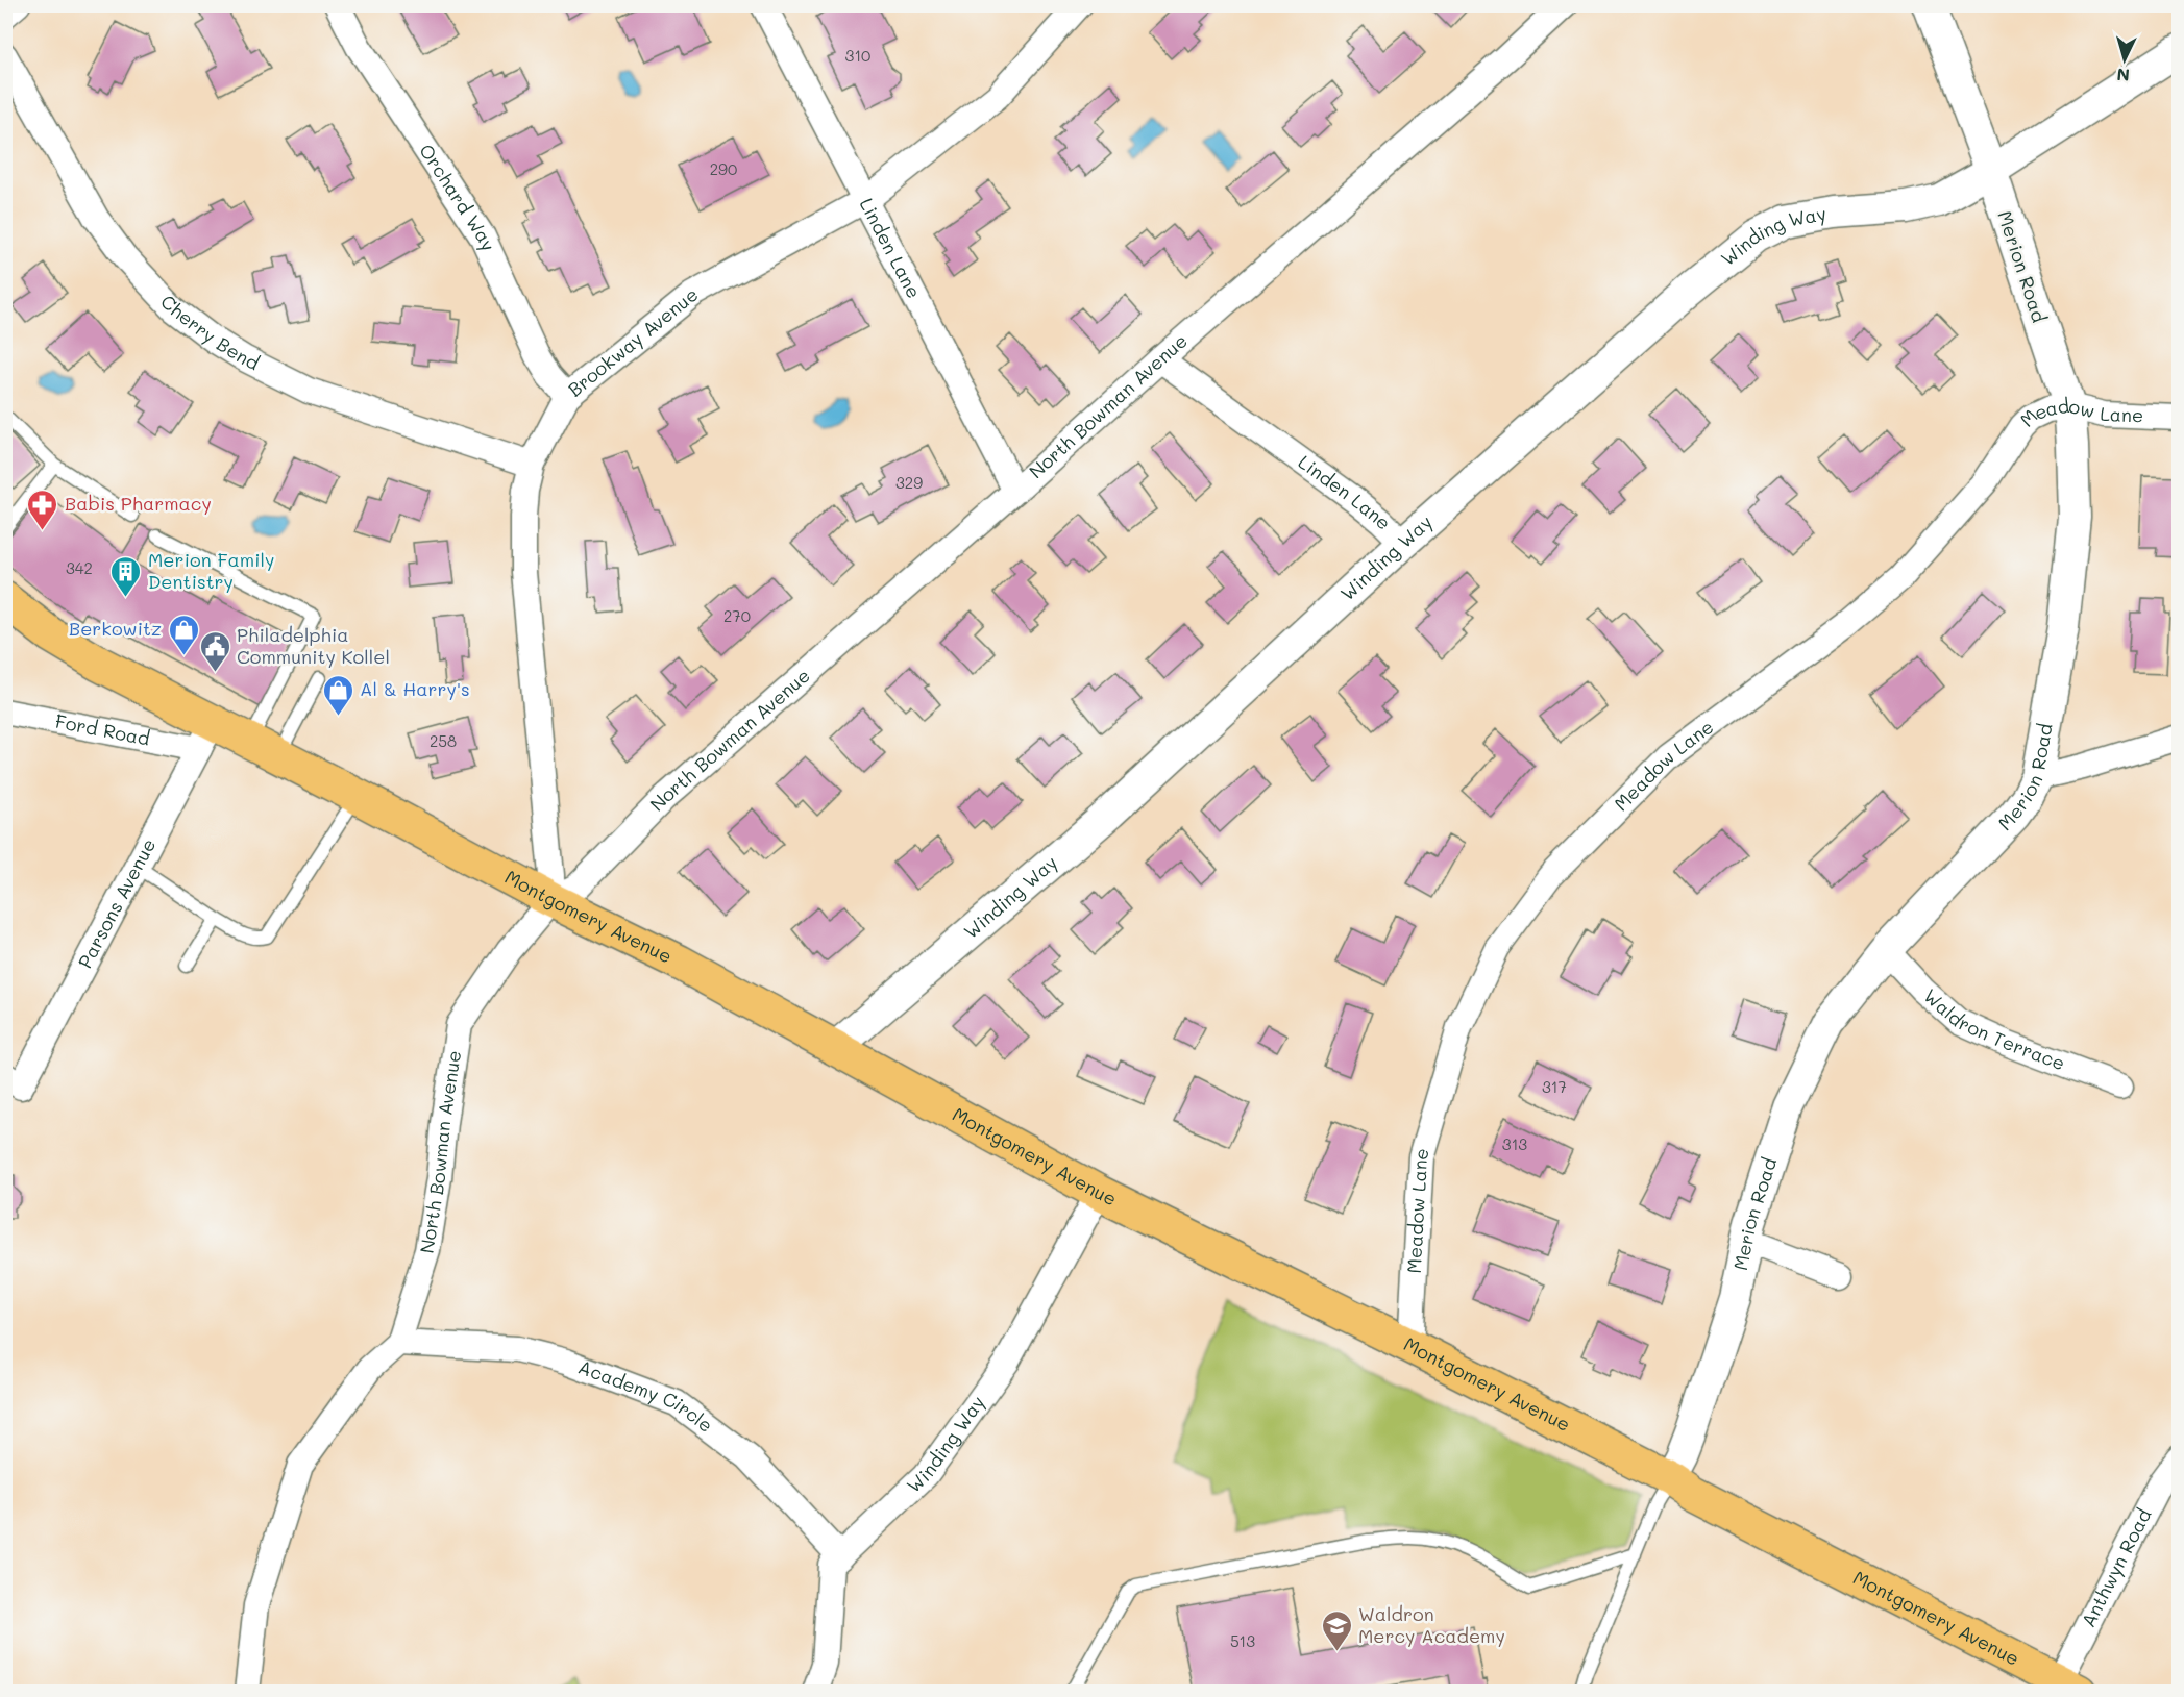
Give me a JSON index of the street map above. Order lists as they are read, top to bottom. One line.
{"streets":{"main road":["Montgomery Avenue"],"street":["Orchard Way","Winding Way","Linden Lane","Merion Road","Cherry Bend","Brookway Avenue","North Bowman Avenue","Meadow Lane","Ford Road","Parsons Avenue","Waldron Terrace","Academy Circle","Anthwyn Road"]},"crossings":[["Orchard Way","Brookway Avenue"],["Winding Way","Linden Lane"],["Winding Way","Merion Road"],["Winding Way","Montgomery Avenue"],["Winding Way","Academy Circle"],["Linden Lane","Brookway Avenue"],["Linden Lane","North Bowman Avenue"],["Merion Road","Meadow Lane"],["Merion Road","Montgomery Avenue"],["Merion Road","Waldron Terrace"],["Cherry Bend","Brookway Avenue"],["Brookway Avenue","North Bowman Avenue"],["Brookway Avenue","Montgomery Avenue"],["North Bowman Avenue","Montgomery Avenue"],["North Bowman Avenue","Academy Circle"],["Meadow Lane","Montgomery Avenue"],["Ford Road","Parsons Avenue"],["Ford Road","Montgomery Avenue"],["Parsons Avenue","Montgomery Avenue"],["Montgomery Avenue","Anthwyn Road"]],"places":{"pharmacy":["Babis Pharmacy"],"building":["Merion Family Dentistry"],"shop":["Berkowitz","Al & Harry's"],"public building":["Philadelphia Community Kollel"],"school or university":["Waldron Mercy Academy"]},"house_numbers":["310","290","329","342","270","258","317","313","513"],"north":"bottom"}
